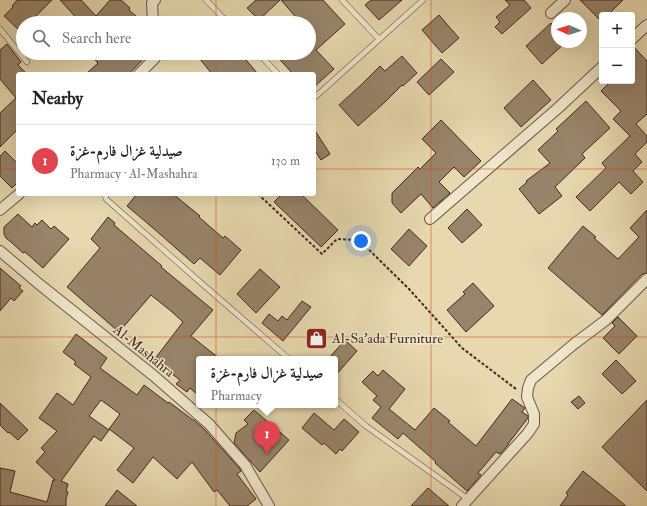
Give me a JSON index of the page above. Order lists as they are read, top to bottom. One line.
{"streets":{"street":["Al-Mashahra"]},"places":{"shop":["Al-Sa'ada Furniture"]},"north":"left","page":{"map_buttons":["+","−"],"search":"Search here","heading":"Nearby","list":[{"mark":"1","name":"صيدلية غزال فارم-غزة","note":"Pharmacy · Al-Mashahra","value":"130 m"}],"popup":["صيدلية غزال فارم-غزة","Pharmacy"],"pins":"1"}}
